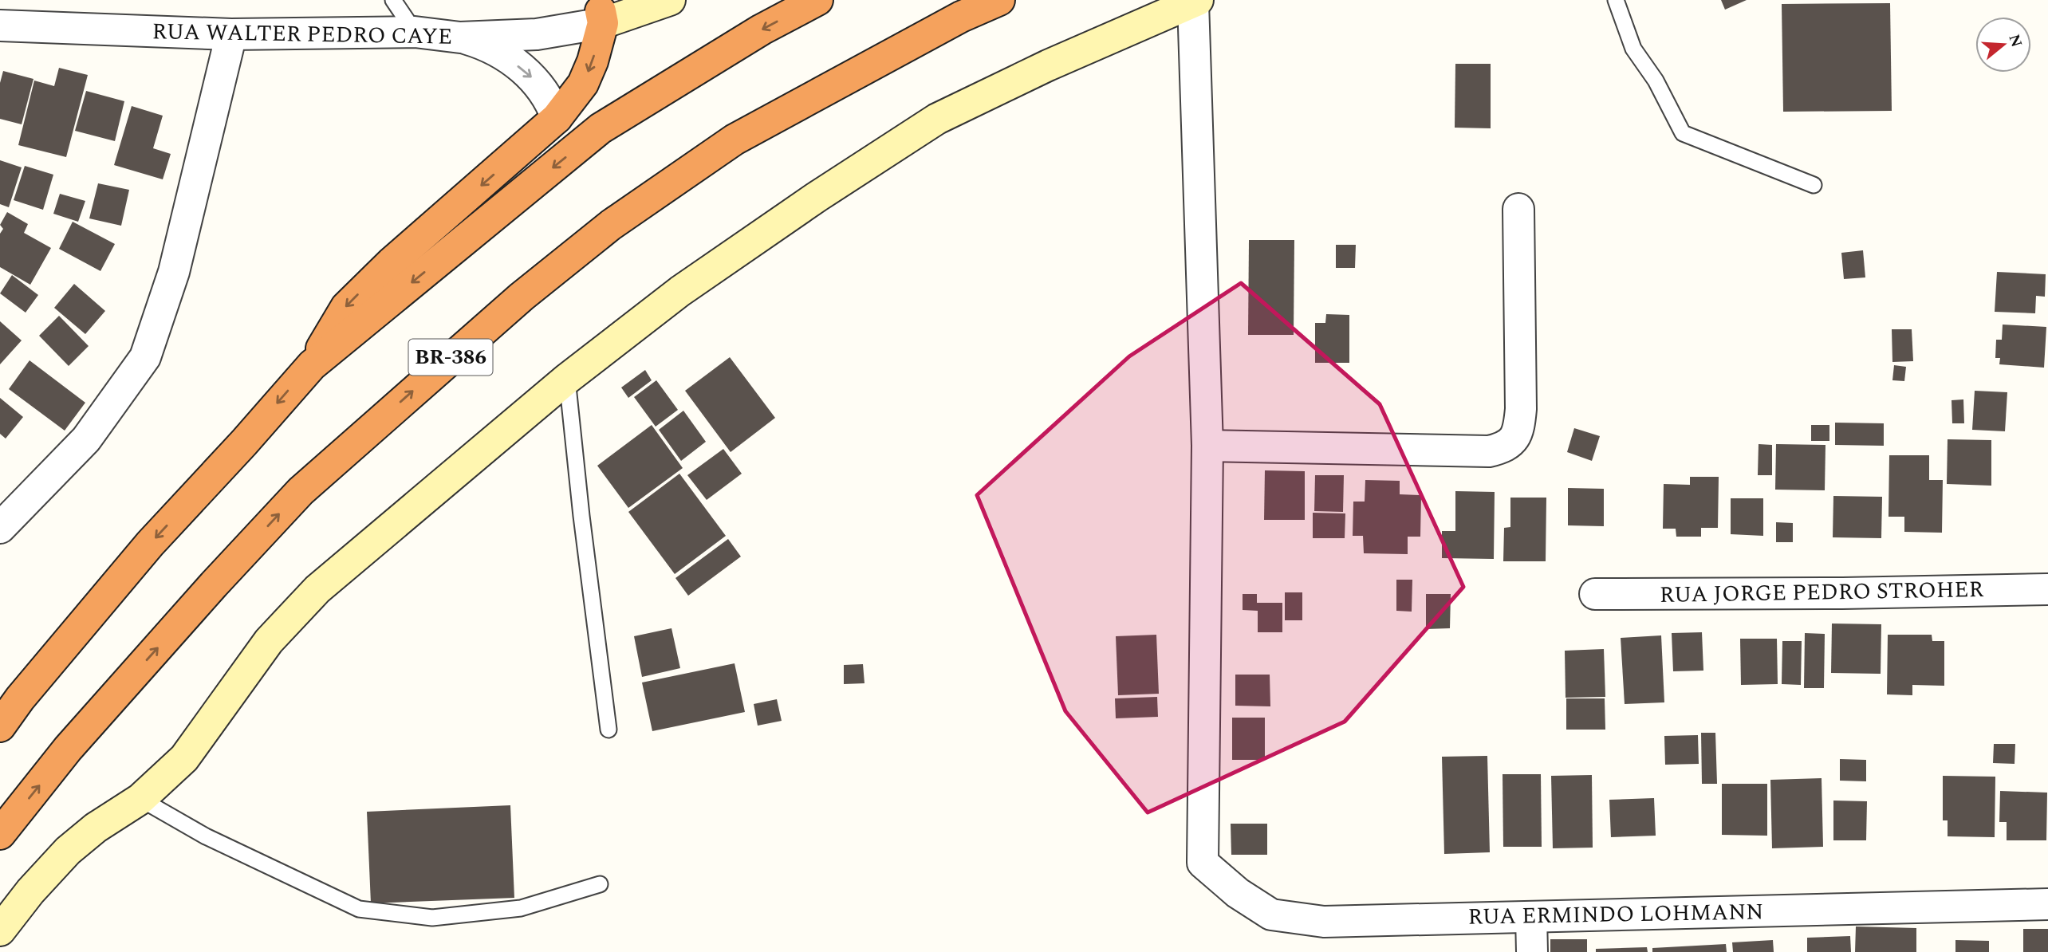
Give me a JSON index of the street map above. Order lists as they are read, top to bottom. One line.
{"streets":{"highway":["BR-386"],"street":["RUA WALTER PEDRO CAYE","RUA JORGE PEDRO STROHER","RUA ERMINDO LOHMANN"]},"north":"right"}
